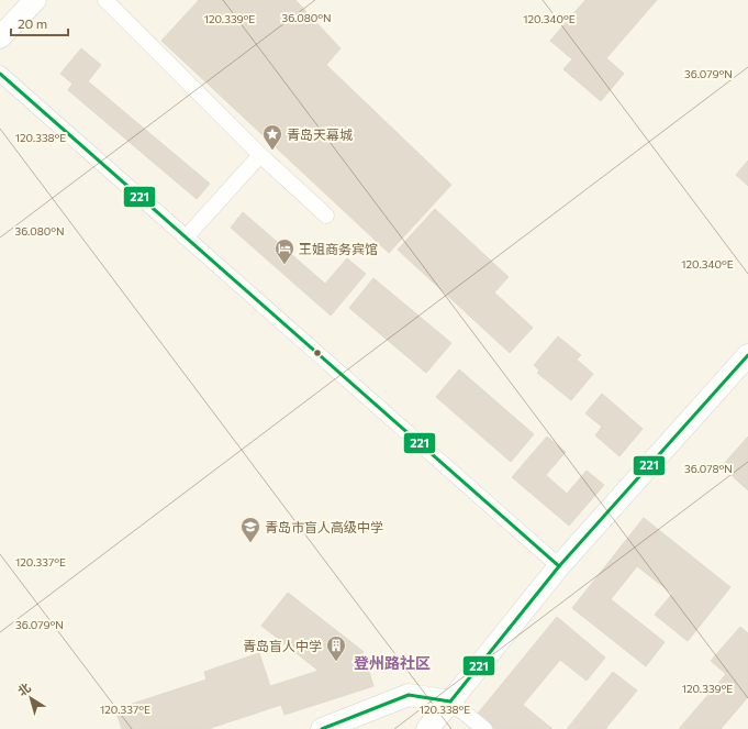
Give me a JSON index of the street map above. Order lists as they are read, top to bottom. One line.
{"districts":["登州路社区"],"places":{"place":["青岛天幕城"],"hotel":["王姐商务宾馆"],"school or university":["青岛市盲人高级中学"],"building":["青岛盲人中学"]},"lines":["transit line 221"],"scale_bar":"20 m","north":"top left","coordinates":["36.080°N","120.339°E","120.340°E","36.079°N","120.338°E","36.078°N","120.337°E"]}
